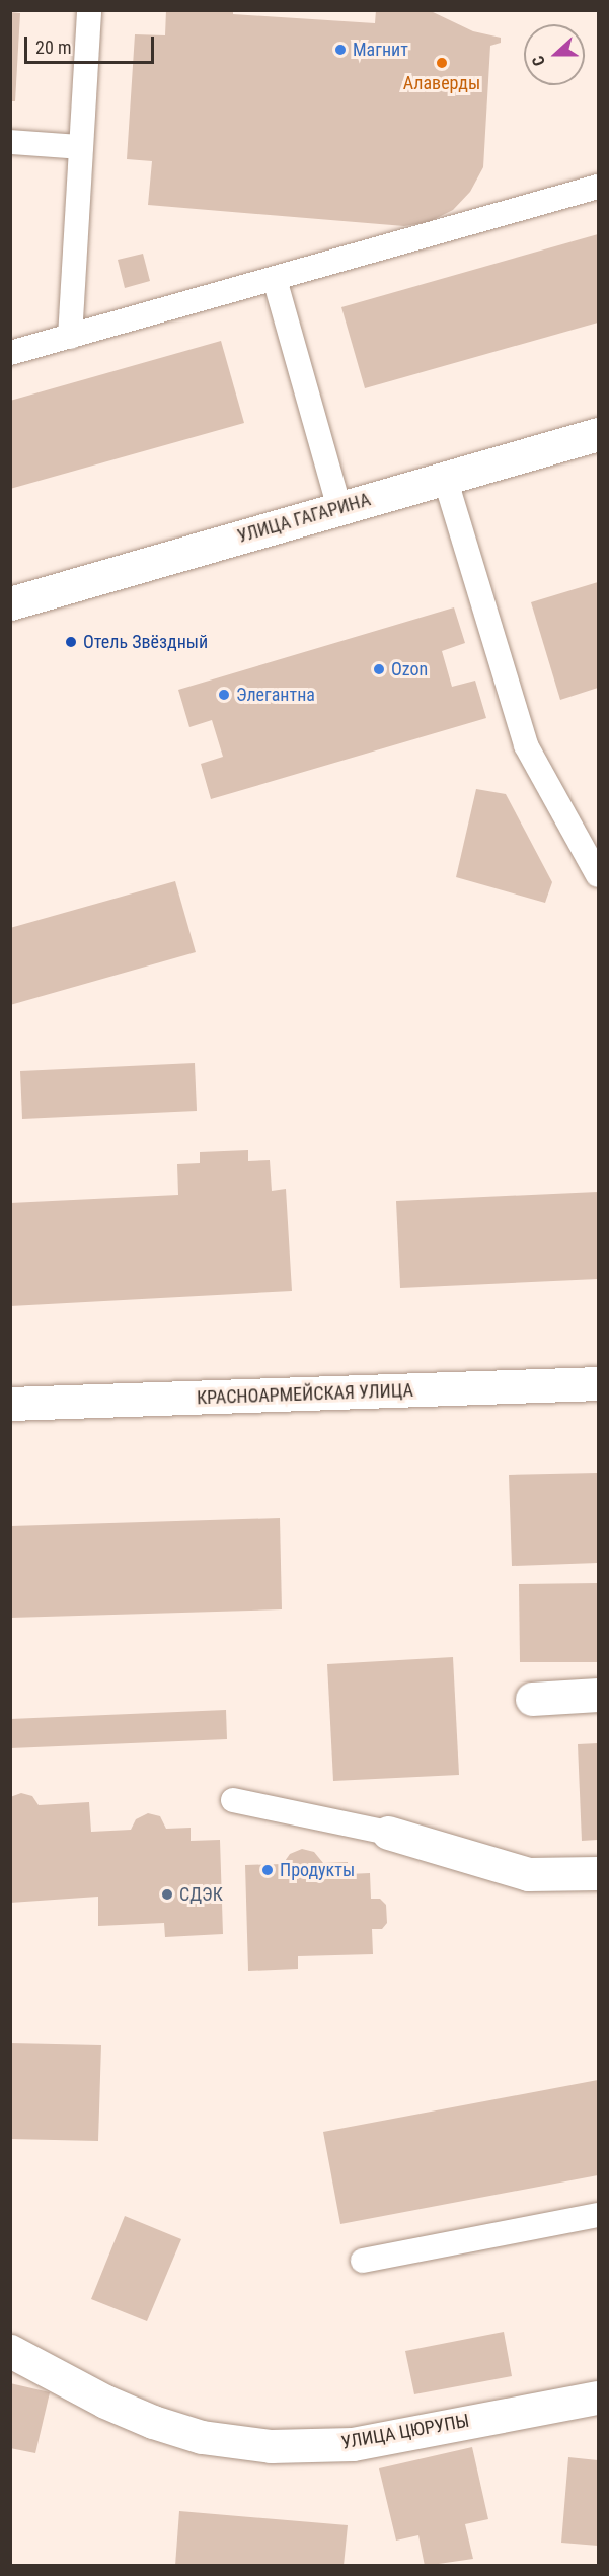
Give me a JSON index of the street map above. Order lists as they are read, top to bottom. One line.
{"streets":{"street":["УЛИЦА ГАГАРИНА","КРАСНОАРМЕЙСКАЯ УЛИЦА","УЛИЦА ЦЮРУПЫ"]},"places":["Магнит","Алаверды","Отель Звёздный","Ozon","Элегантна","Продукты","СДЭК"],"scale_bar":"20 m","north":"left"}
